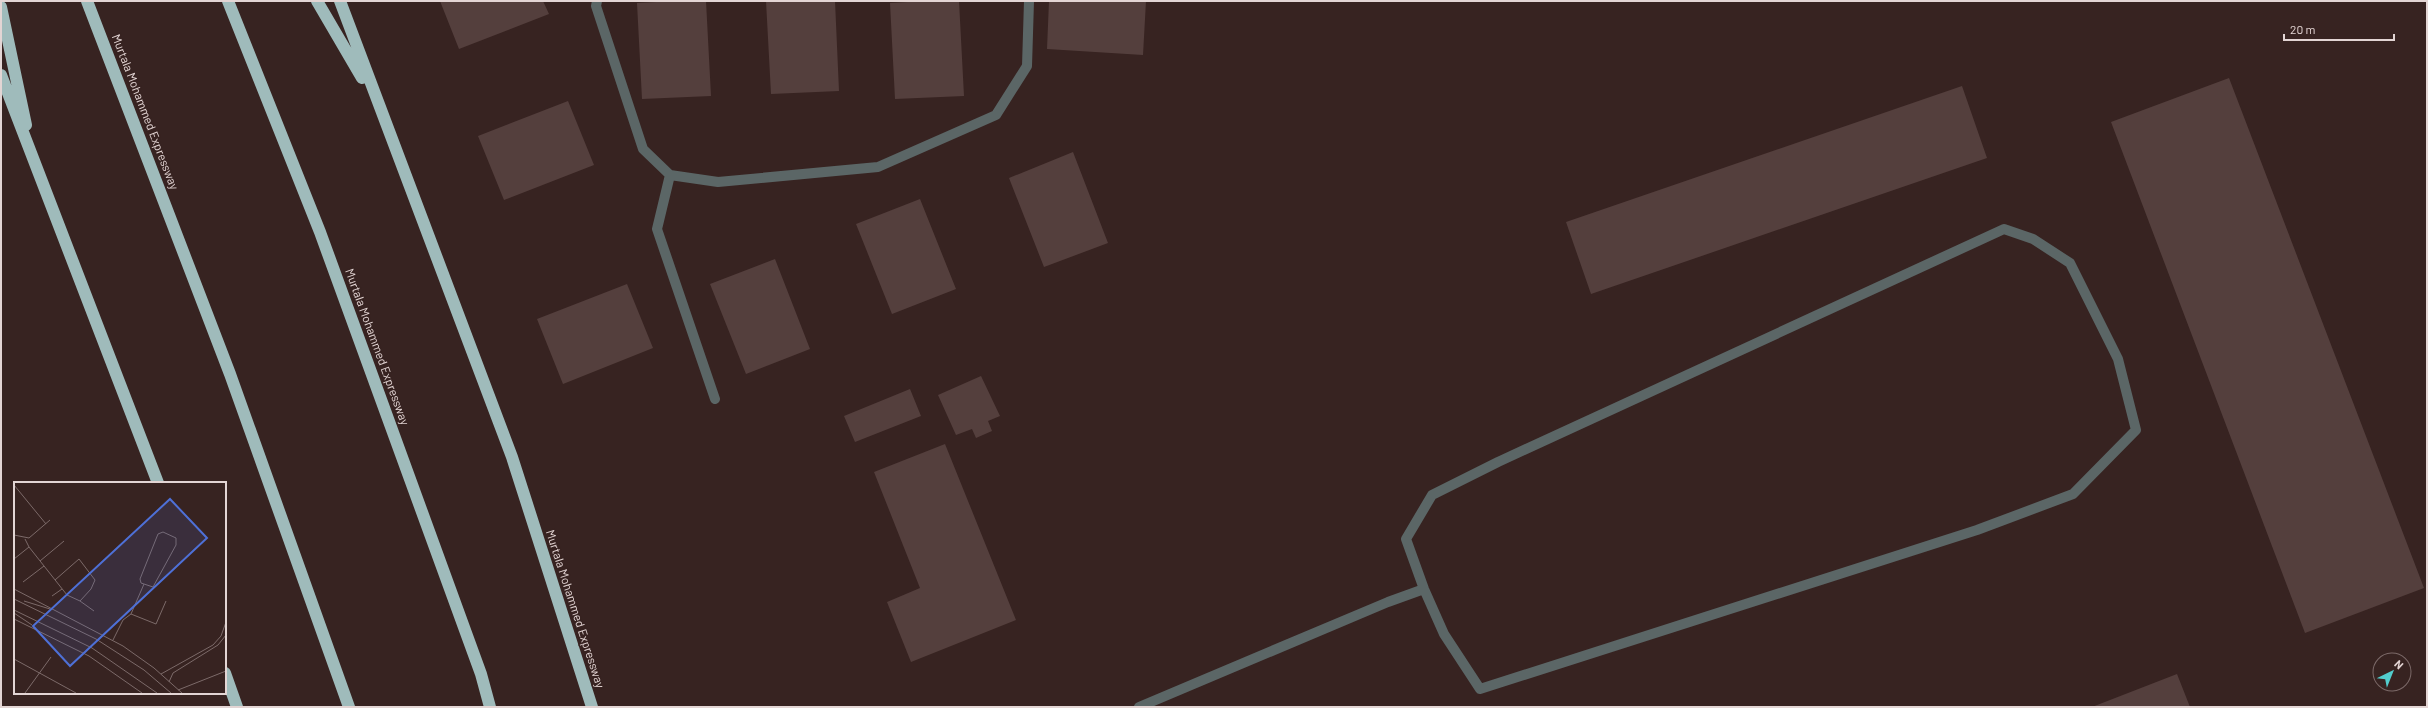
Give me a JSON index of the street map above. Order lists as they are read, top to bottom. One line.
{"streets":{"highway":["Murtala Mohammed Expressway"]},"scale_bar":"20 m","north":"top right"}
